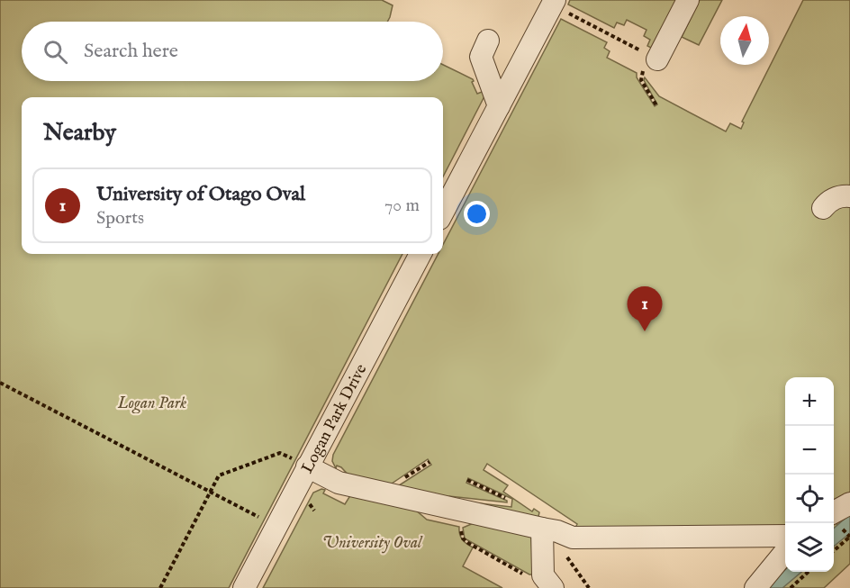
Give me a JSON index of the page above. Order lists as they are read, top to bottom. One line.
{"streets":{"lane":["Logan Park Drive"]},"parks":["Logan Park","University Oval"],"north":"top","page":{"search":"Search here","heading":"Nearby","list":[{"mark":"1","name":"University of Otago Oval","note":"Sports","value":"70 m"}],"pins":"1","map_buttons":["+","−"]}}
